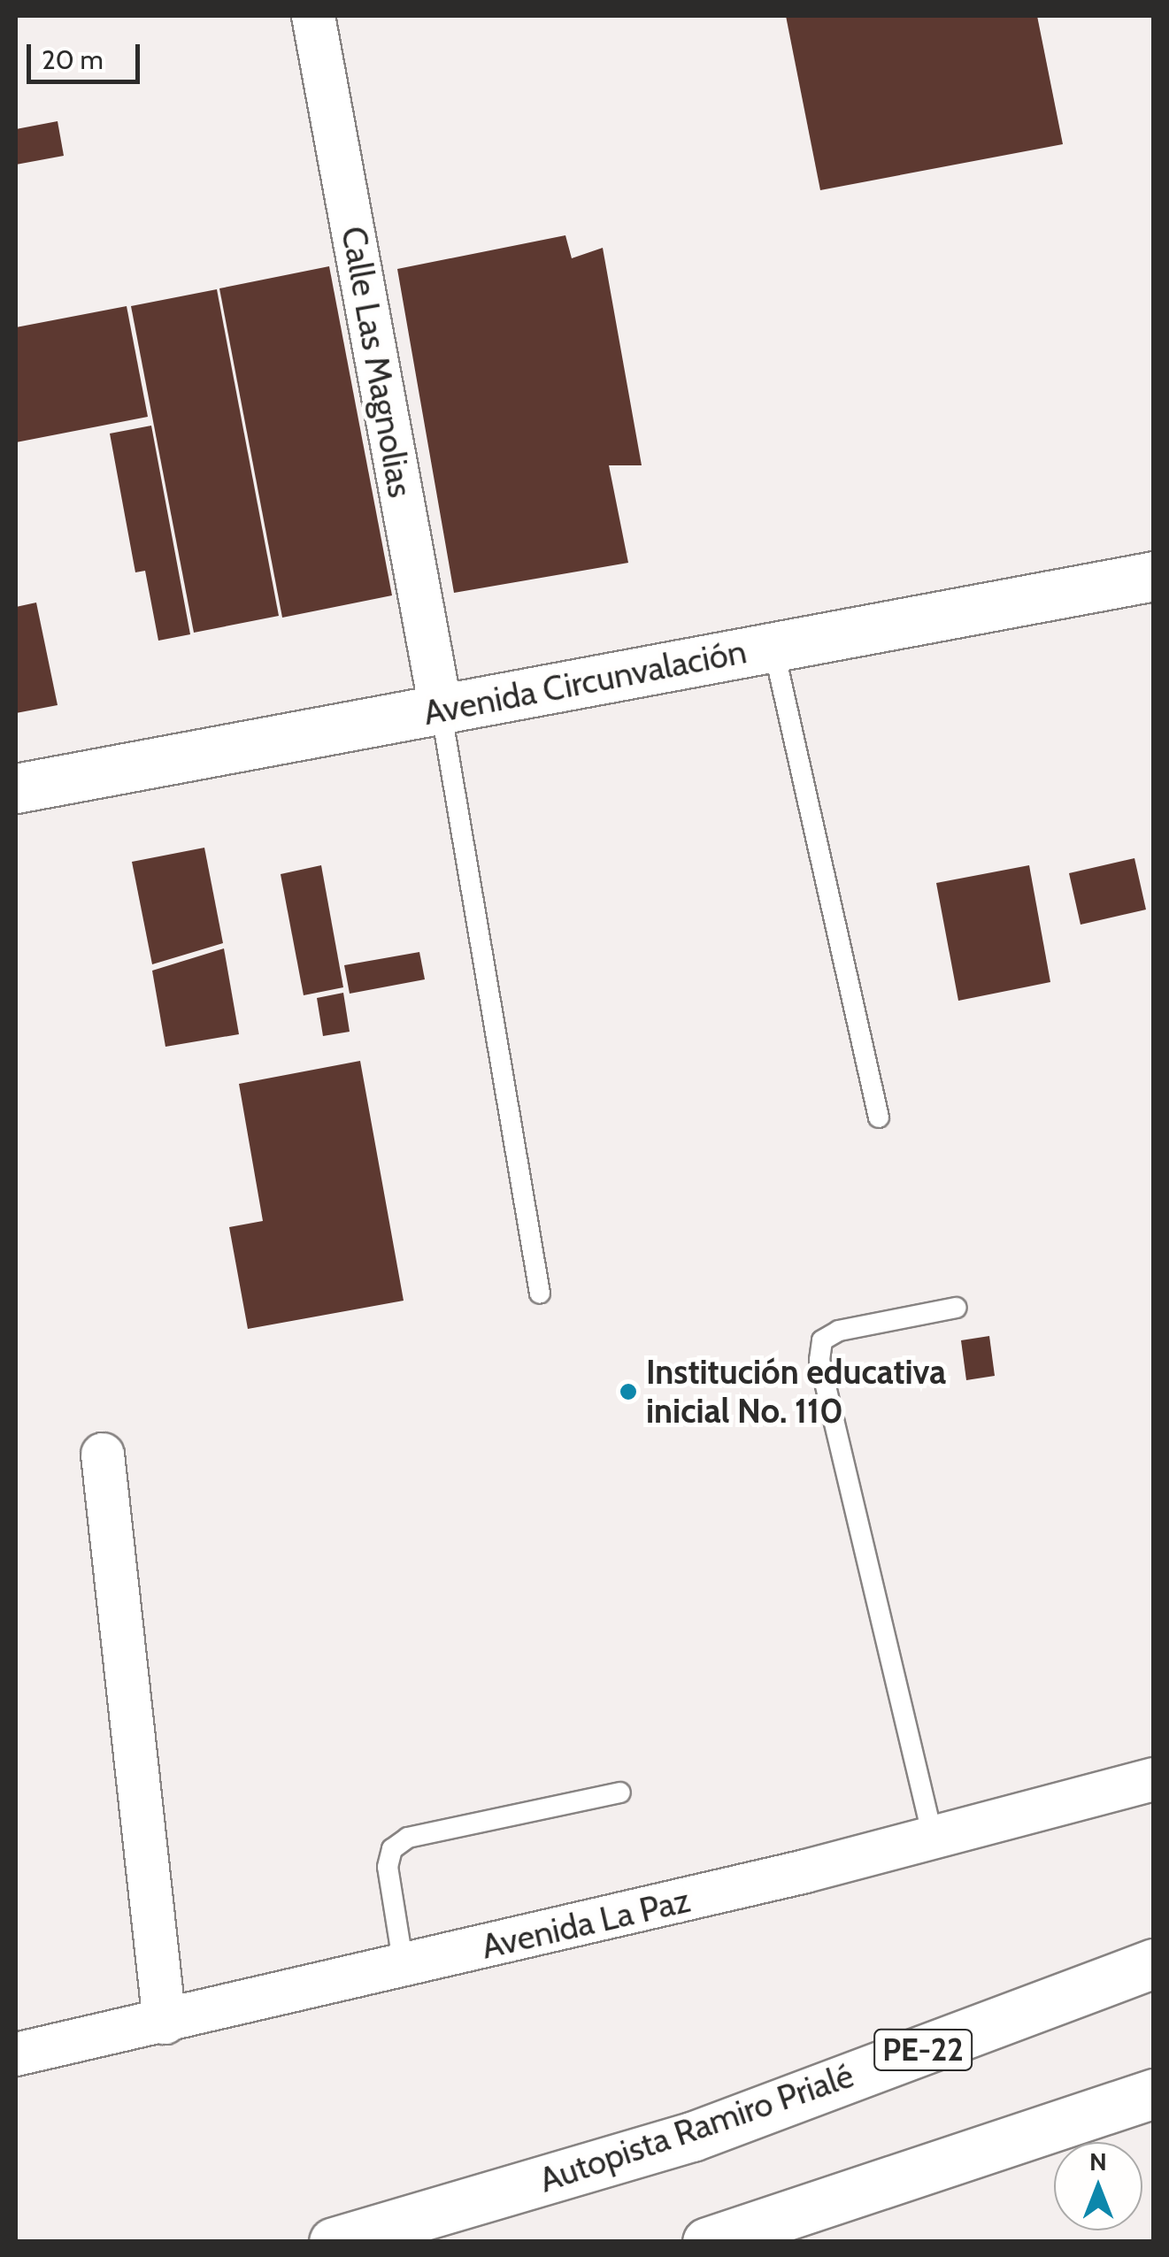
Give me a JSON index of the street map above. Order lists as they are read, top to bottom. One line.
{"streets":{"main road":["Avenida Circunvalación","PE-22","Autopista Ramiro Prialé"],"street":["Calle Las Magnolias","Avenida La Paz"]},"crossings":[["Calle Las Magnolias","Avenida Circunvalación"]],"places":["Institución educativa inicial No. 110"],"scale_bar":"20 m","north":"top"}
